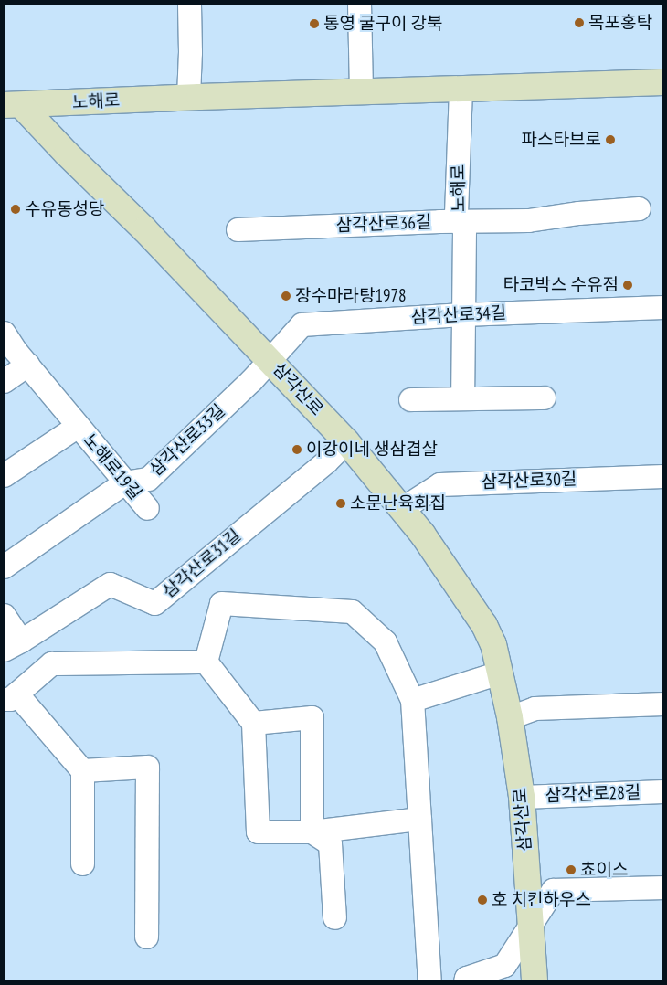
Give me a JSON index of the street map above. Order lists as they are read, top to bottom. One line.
{"streets":{"street":["노해로","삼각산로36길","삼각산로34길","삼각산로","삼각산로33길","노해로19길","삼각산로30길","삼각산로31길","삼각산로28길"]},"crossings":[["노해로","삼각산로36길"],["노해로","삼각산로34길"],["노해로","삼각산로"],["삼각산로34길","삼각산로"],["삼각산로34길","삼각산로33길"],["삼각산로","삼각산로33길"],["삼각산로","삼각산로30길"],["삼각산로","삼각산로31길"],["삼각산로","삼각산로28길"],["삼각산로33길","노해로19길"]],"places":["목포홍탁","통영 굴구이 강북","파스타브로","수유동성당","타코박스 수유점","장수마라탕1978","이강이네 생삼겹살","소문난육회집","쵸이스","호 치킨하우스"]}
